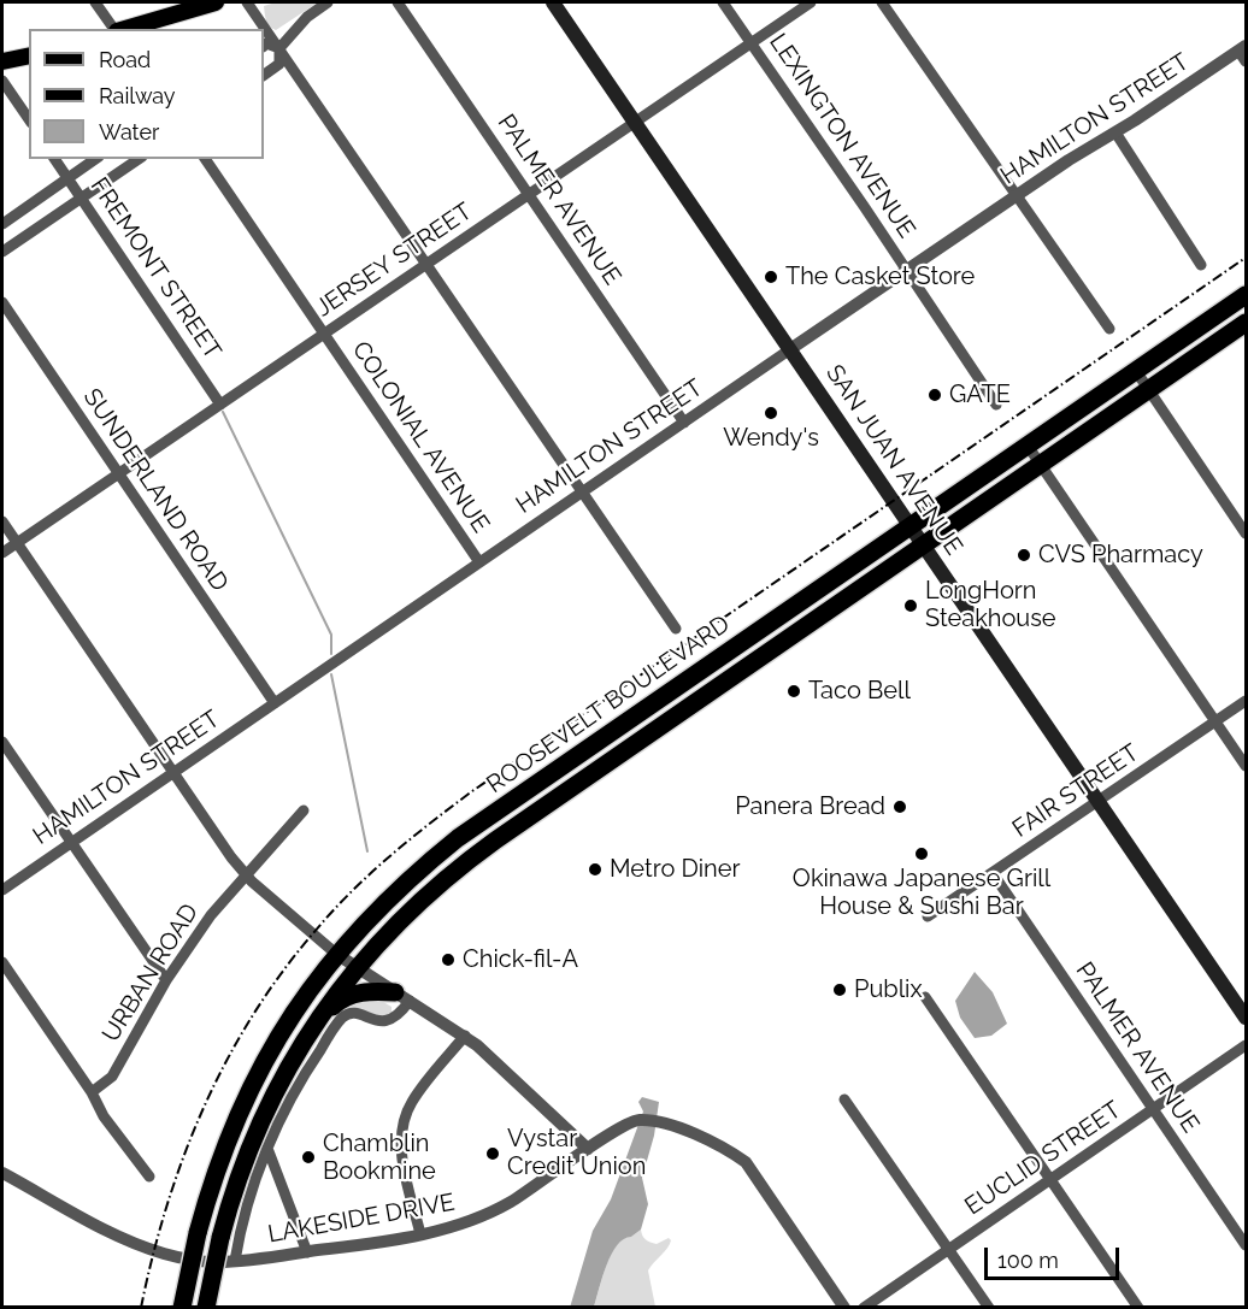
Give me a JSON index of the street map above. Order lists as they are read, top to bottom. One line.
{"streets":{"highway":["ROOSEVELT BOULEVARD"],"main road":["SAN JUAN AVENUE"],"street":["HAMILTON STREET","LEXINGTON AVENUE","PALMER AVENUE","JERSEY STREET","FREMONT STREET","COLONIAL AVENUE","SUNDERLAND ROAD","FAIR STREET","URBAN ROAD","EUCLID STREET","LAKESIDE DRIVE"]},"crossings":[["HAMILTON STREET","LEXINGTON AVENUE"],["HAMILTON STREET","PALMER AVENUE"],["HAMILTON STREET","COLONIAL AVENUE"],["HAMILTON STREET","SAN JUAN AVENUE"],["HAMILTON STREET","SUNDERLAND ROAD"],["LEXINGTON AVENUE","JERSEY STREET"],["PALMER AVENUE","JERSEY STREET"],["PALMER AVENUE","FAIR STREET"],["PALMER AVENUE","EUCLID STREET"],["JERSEY STREET","FREMONT STREET"],["JERSEY STREET","COLONIAL AVENUE"],["JERSEY STREET","SAN JUAN AVENUE"],["JERSEY STREET","SUNDERLAND ROAD"],["SAN JUAN AVENUE","ROOSEVELT BOULEVARD"],["SAN JUAN AVENUE","FAIR STREET"]],"places":["The Casket Store","GATE","Wendy's","CVS Pharmacy","LongHorn Steakhouse","Taco Bell","Panera Bread","Okinawa Japanese Grill House & Sushi Bar","Metro Diner","Chick-fil-A","Publix","Vystar Credit Union","Chamblin Bookmine"],"legend":["Road","Railway","Water"],"scale_bar":"100 m"}
